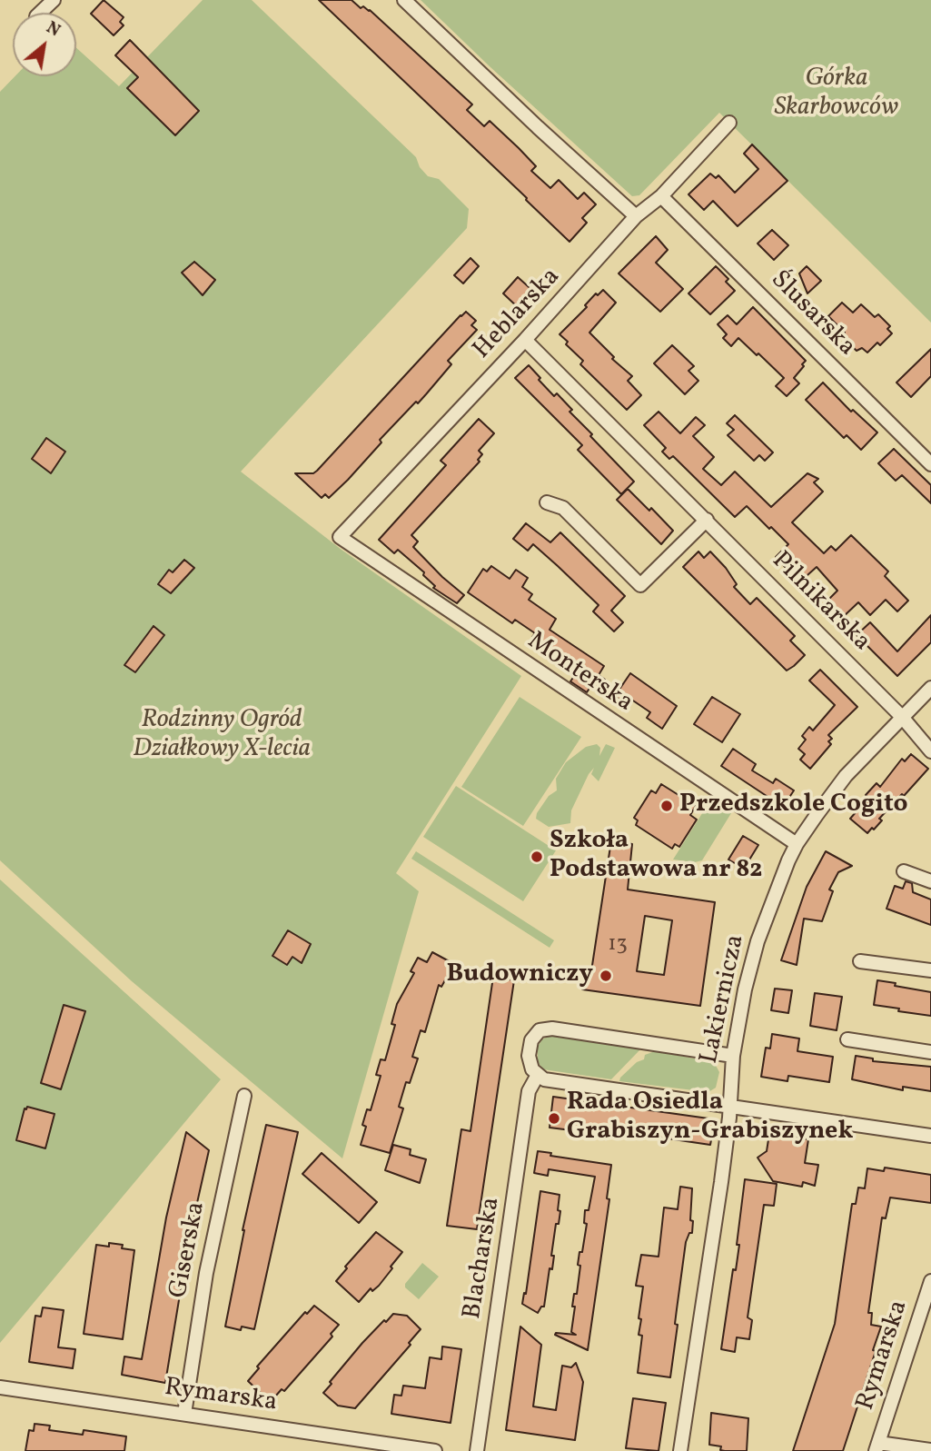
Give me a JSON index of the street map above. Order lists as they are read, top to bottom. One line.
{"streets":{"street":["Heblarska","Ślusarska","Pilnikarska","Monterska","Lakiernicza","Giserska","Blacharska","Rymarska"]},"crossings":[["Heblarska","Ślusarska"],["Heblarska","Pilnikarska"],["Heblarska","Monterska"],["Pilnikarska","Lakiernicza"],["Monterska","Lakiernicza"],["Giserska","Rymarska"]],"parks":["Górka Skarbowców","Rodzinny Ogród Działkowy X-lecia"],"places":["Przedszkole Cogito","Szkoła Podstawowa nr 82","Budowniczy","Rada Osiedla Grabiszyn-Grabiszynek"],"house_numbers":["13"],"north":"top right"}
